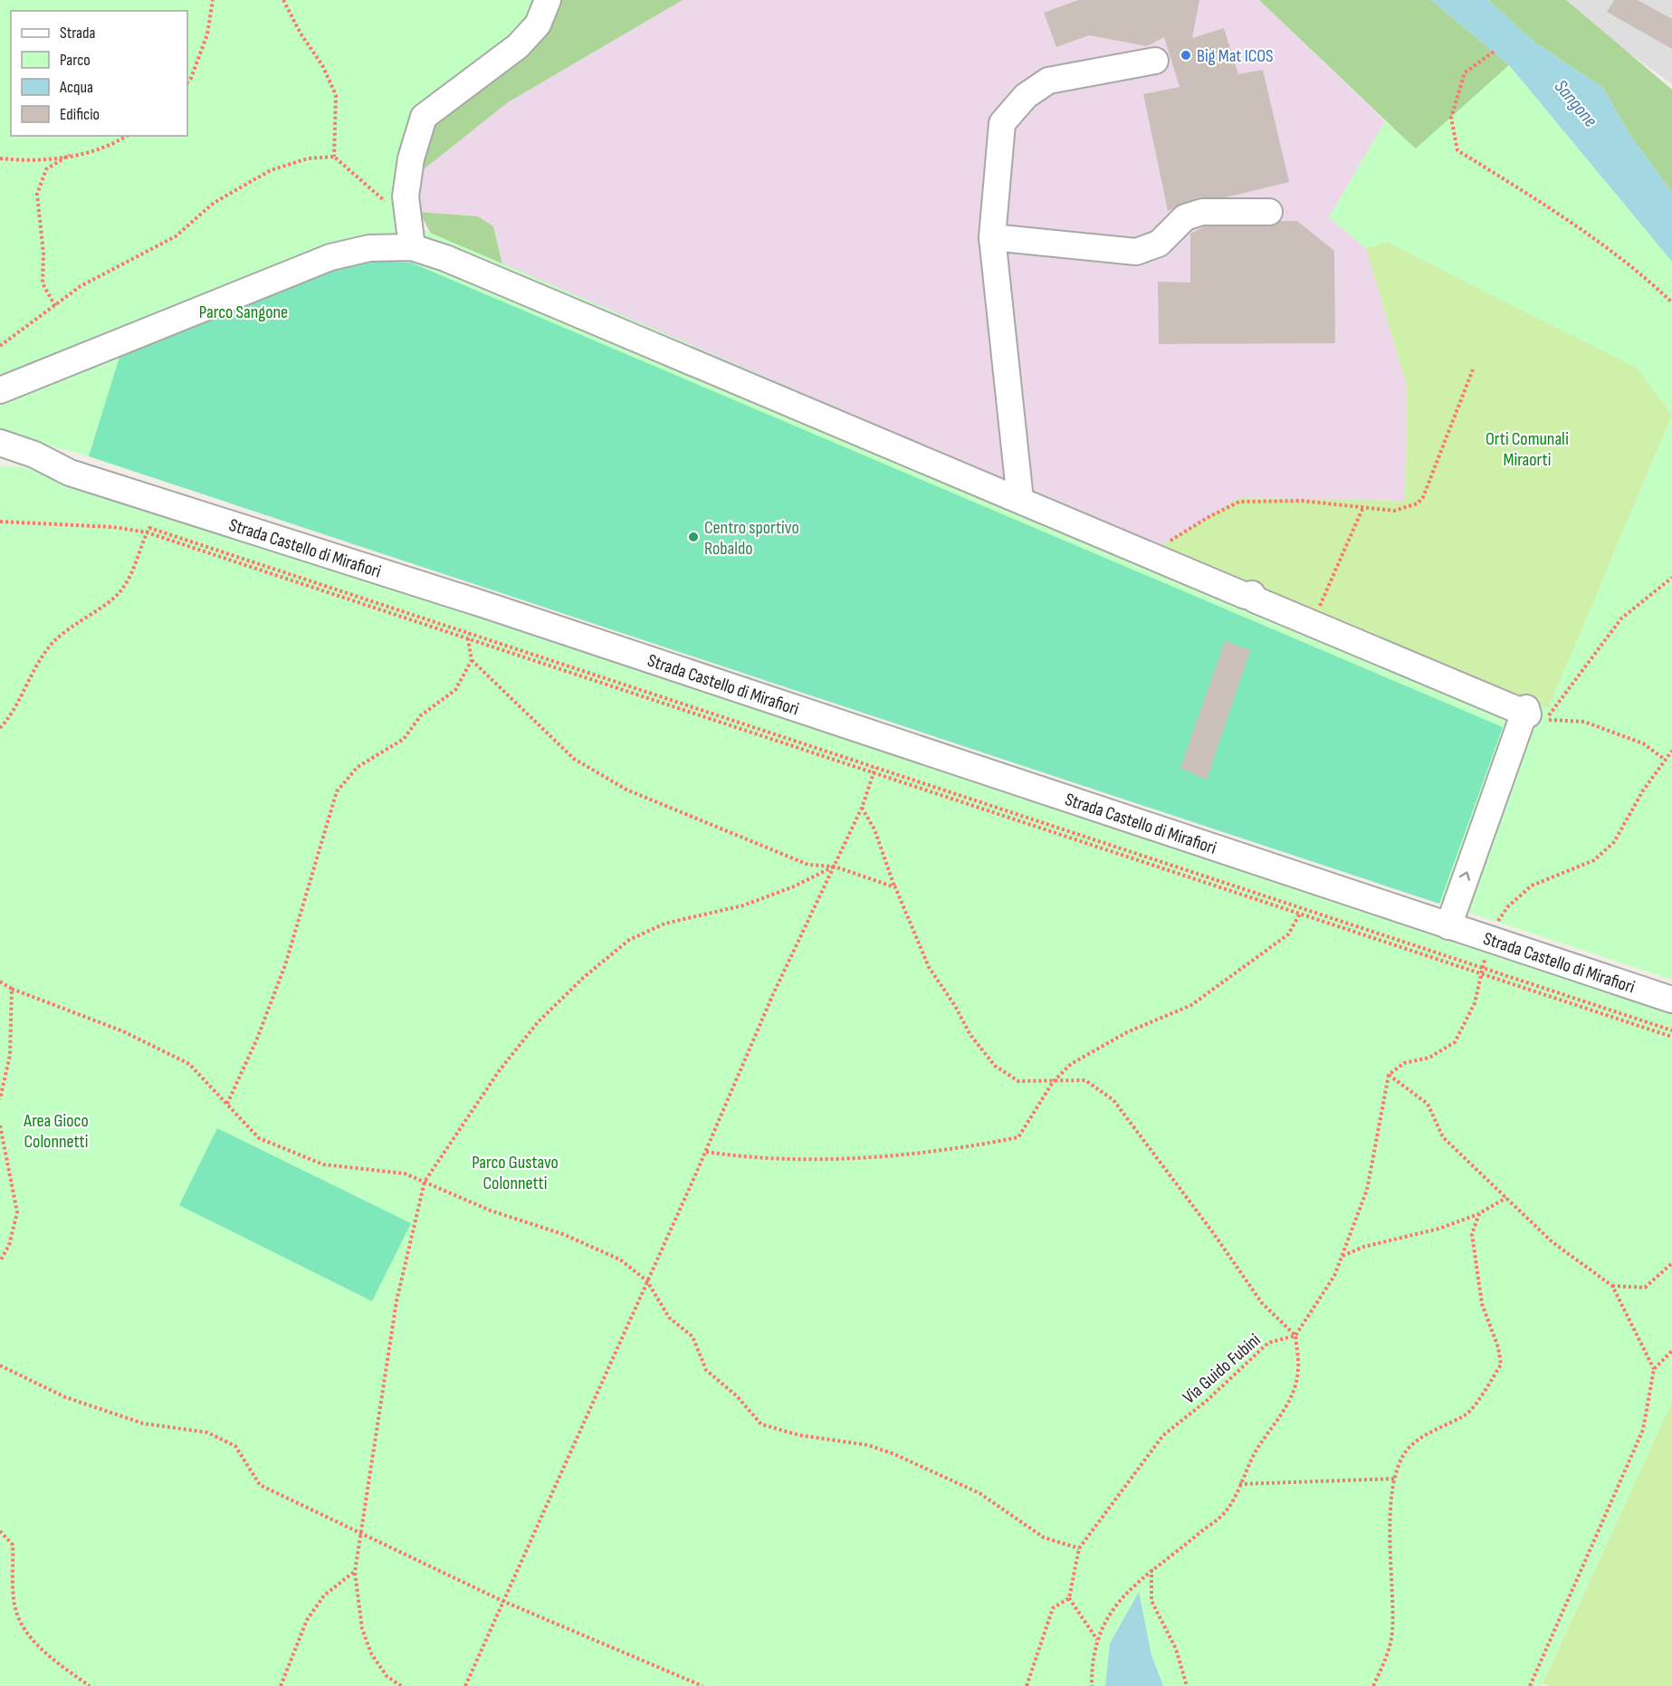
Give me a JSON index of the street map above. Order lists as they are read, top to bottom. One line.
{"streets":{"street":["Strada Castello di Mirafiori"],"path":["Via Guido Fubini"]},"water":["Sangone"],"parks":["Parco Sangone","Orti Comunali Miraorti","Area Gioco Colonnetti","Parco Gustavo Colonnetti"],"places":["Big Mat ICOS","Centro sportivo Robaldo"],"legend":["Strada","Parco","Acqua","Edificio"]}
